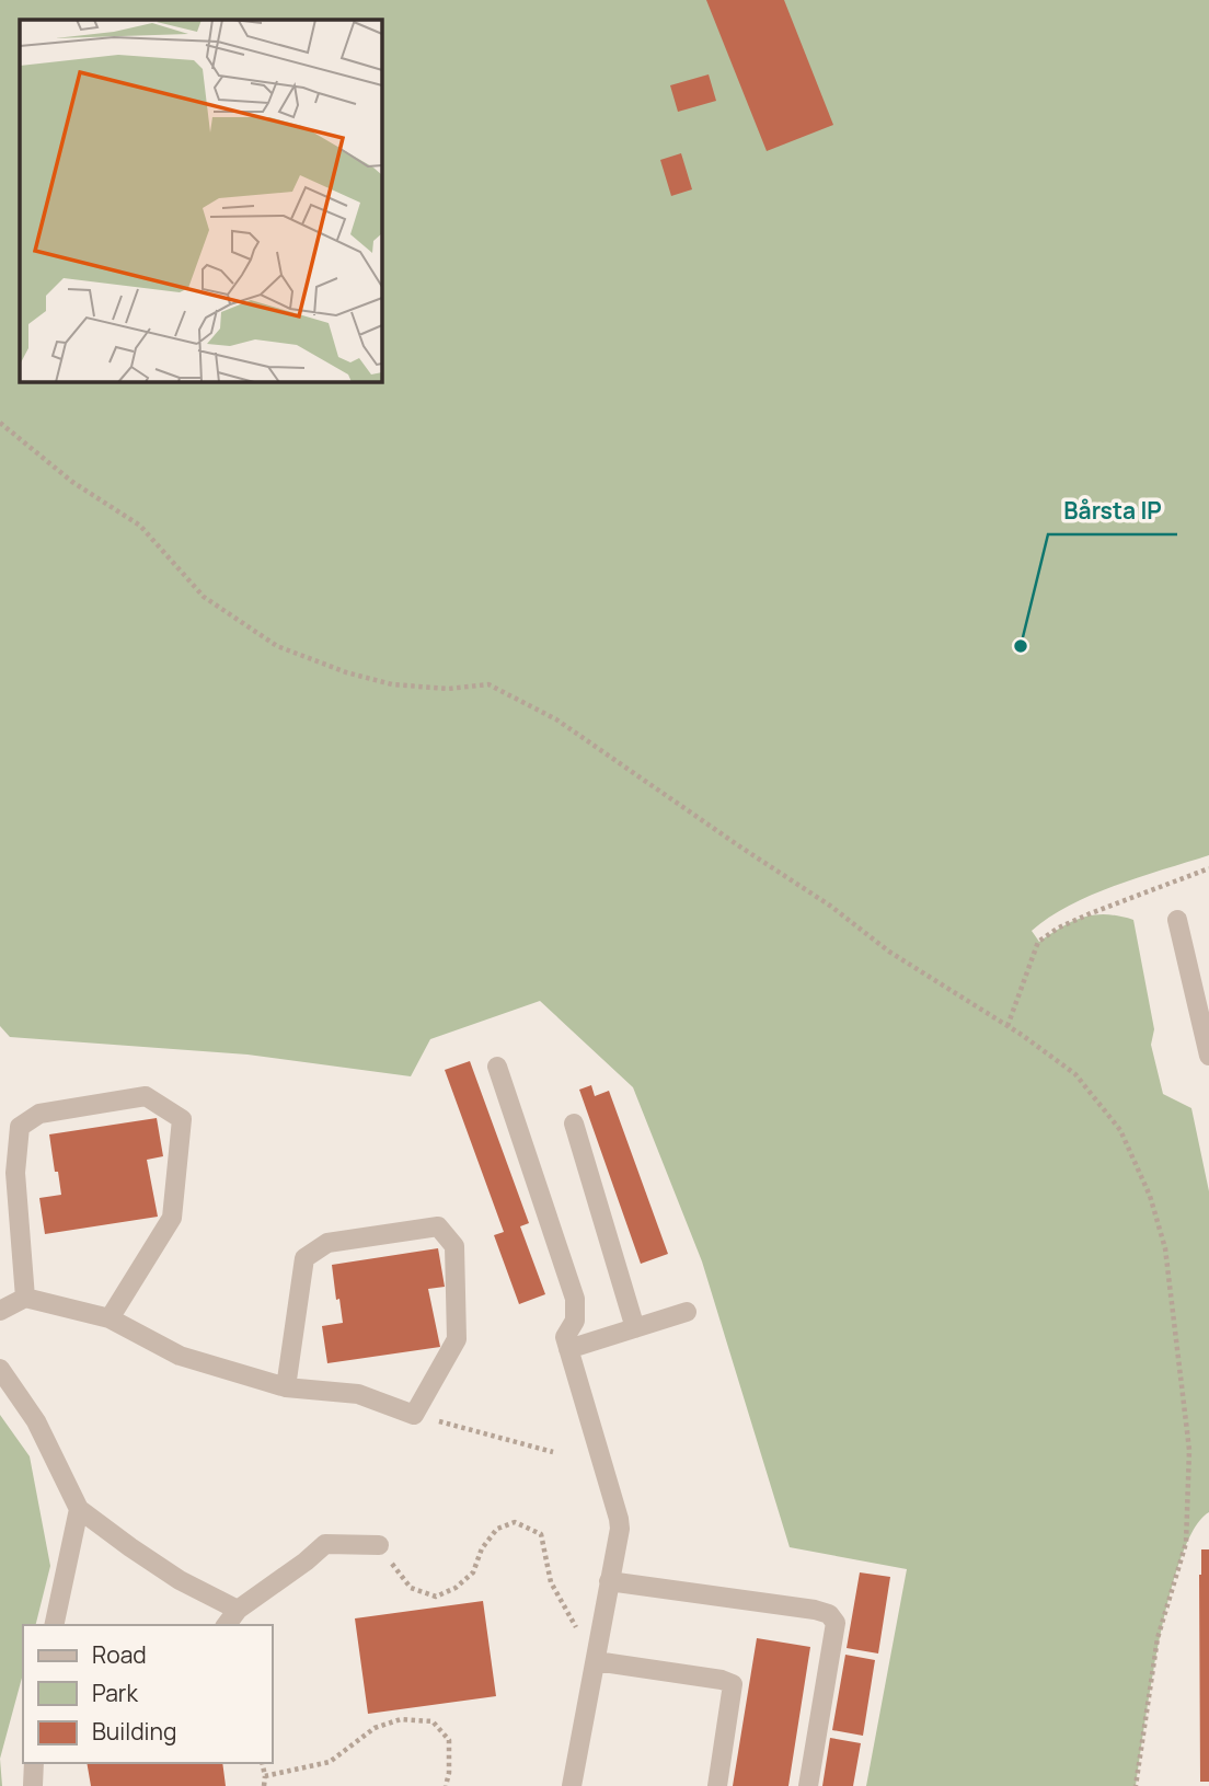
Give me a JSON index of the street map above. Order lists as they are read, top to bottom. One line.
{"places":["Bårsta IP"],"legend":["Road","Park","Building"]}
